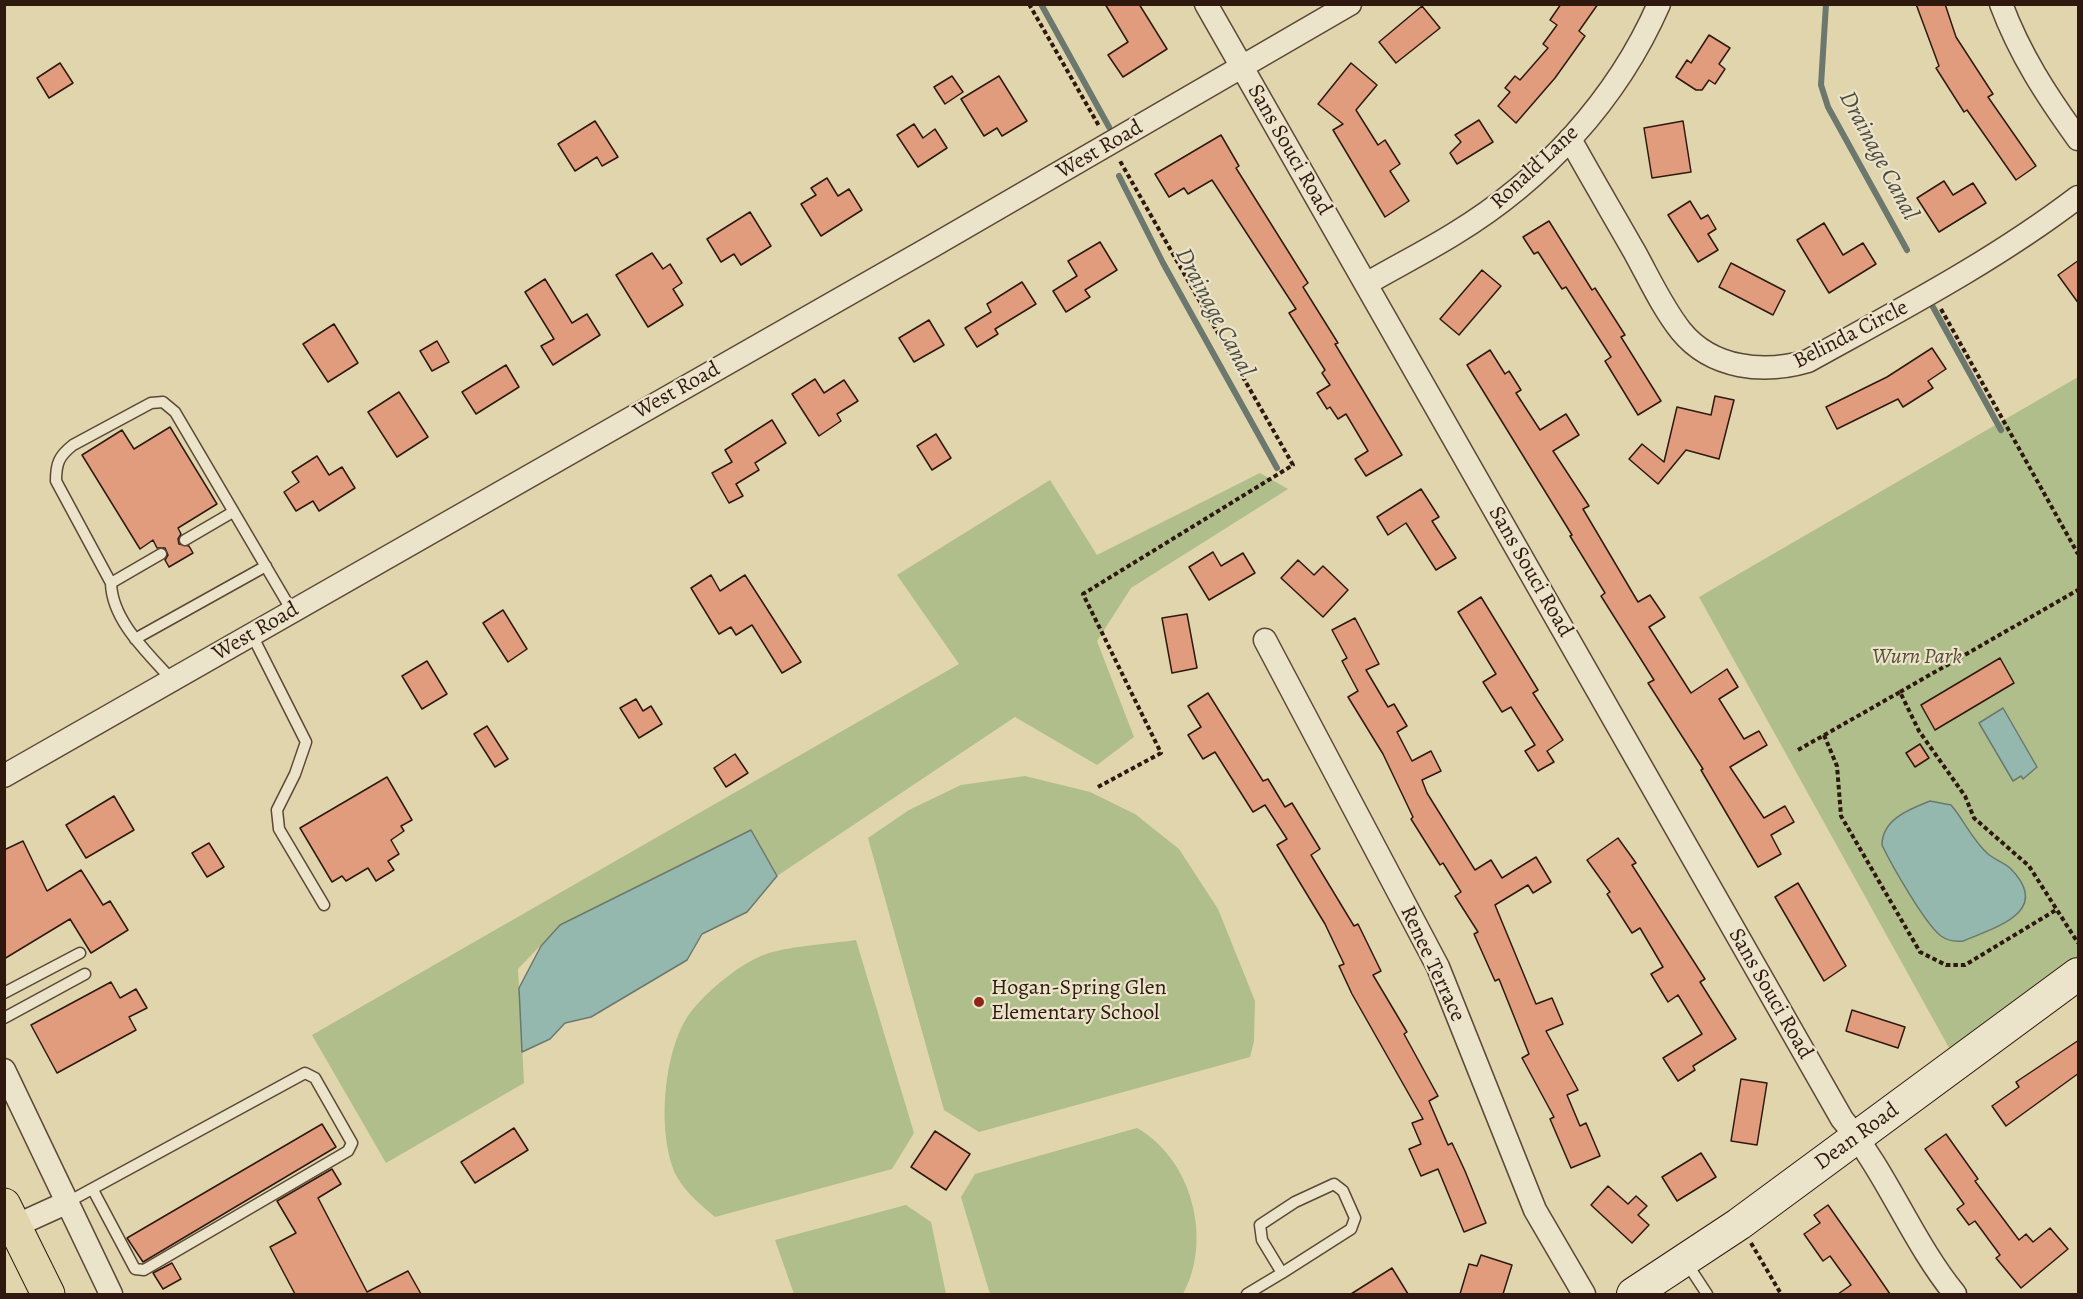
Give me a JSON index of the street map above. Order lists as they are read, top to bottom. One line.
{"streets":{"main road":["Dean Road"],"street":["West Road","Sans Souci Road","Ronald Lane","Belinda Circle","Renee Terrace"]},"crossings":[["West Road","Sans Souci Road"],["Sans Souci Road","Ronald Lane"],["Sans Souci Road","Dean Road"],["Ronald Lane","Belinda Circle"]],"water":["Drainage Canal"],"parks":["Wurn Park"],"places":["Hogan-Spring Glen Elementary School"]}
